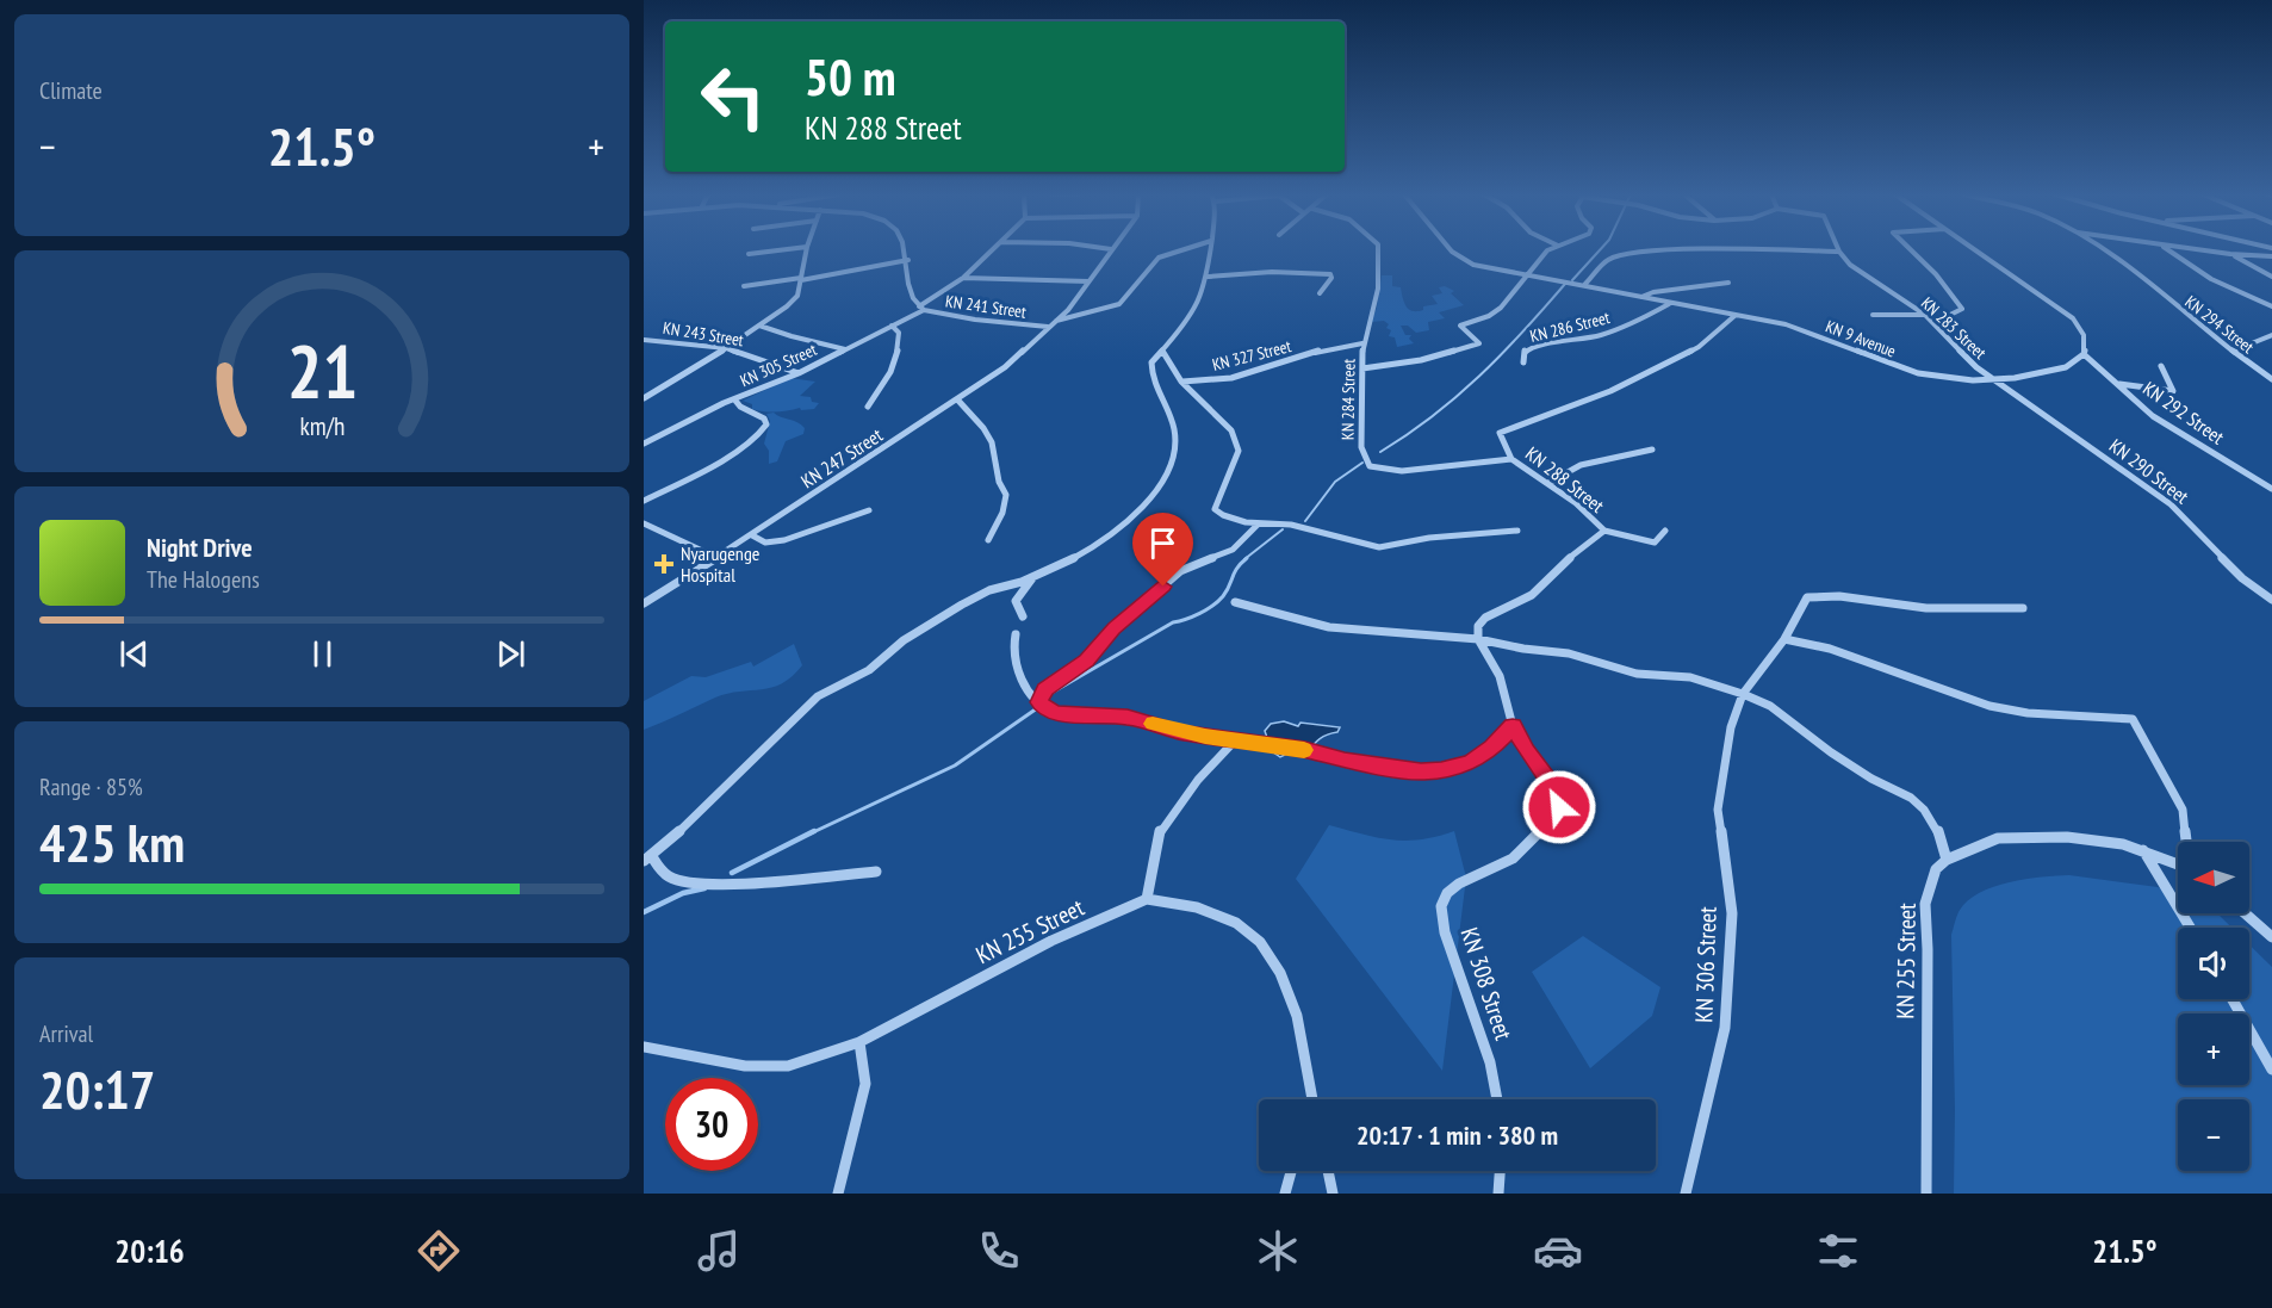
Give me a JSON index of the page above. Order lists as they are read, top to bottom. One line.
{"streets":{"street":["KN 241 Street","KN 294 Street","KN 286 Street","KN 283 Street","KN 243 Street","KN 9 Avenue","KN 327 Street","KN 305 Street","KN 284 Street","KN 292 Street","KN 247 Street","KN 290 Street","KN 288 Street","KN 255 Street","KN 306 Street","KN 308 Street"]},"crossings":[["KN 241 Street","KN 305 Street"],["KN 241 Street","KN 247 Street"],["KN 286 Street","KN 9 Avenue"],["KN 283 Street","KN 9 Avenue"],["KN 283 Street","KN 290 Street"],["KN 243 Street","KN 305 Street"],["KN 9 Avenue","KN 292 Street"],["KN 9 Avenue","KN 290 Street"],["KN 9 Avenue","KN 288 Street"],["KN 327 Street","KN 284 Street"],["KN 284 Street","KN 288 Street"]],"places":{"health":["Nyarugenge Hospital"]},"north":"left","page":{"tile":["Climate",["Range · 85%","425 km"],["Arrival","20:17"]],"turn":["50 m","KN 288 Street"],"heat":["−","21.5°","+"],"song":["Night Drive","The Halogens"],"map_buttons":["+","−"],"limit":"30","trip":"20:17 · 1 min · 380 m","tabs":["20:16","21.5°"],"gauge":["21","km/h"]}}
